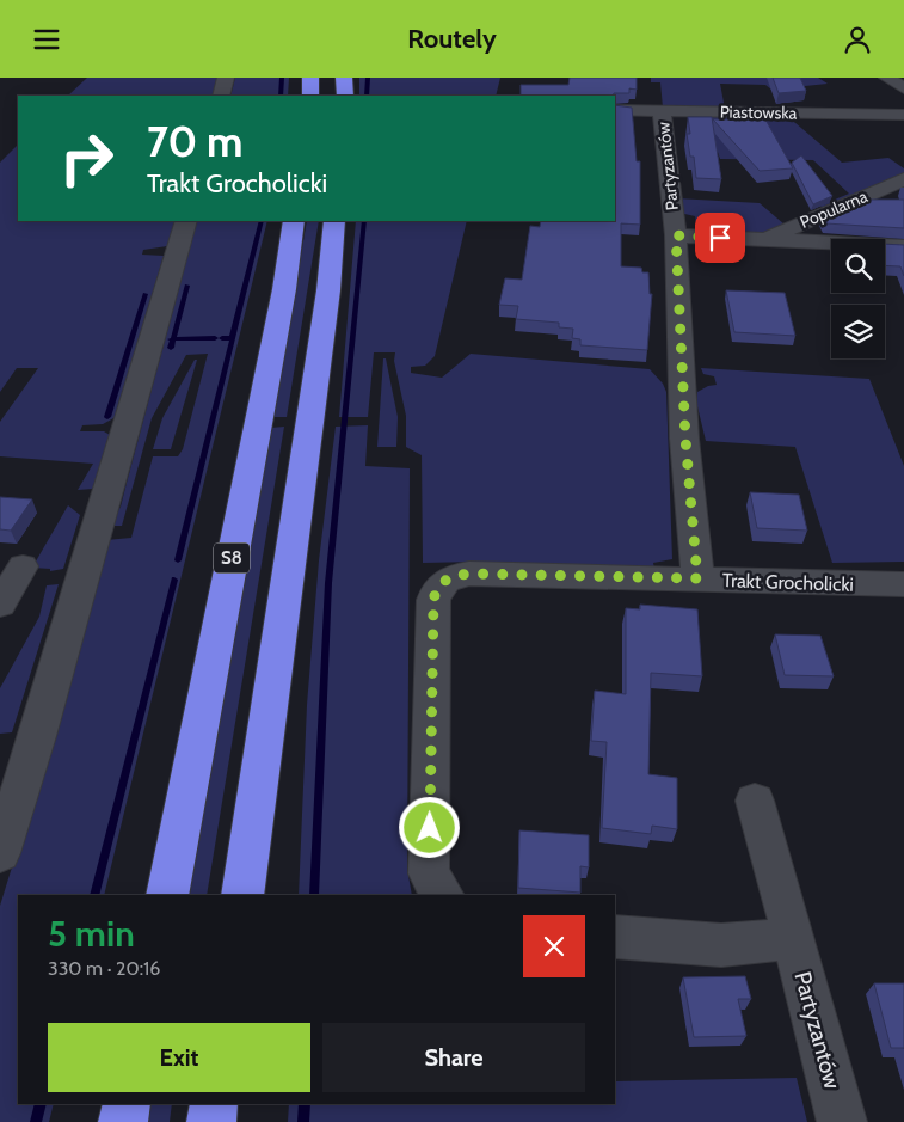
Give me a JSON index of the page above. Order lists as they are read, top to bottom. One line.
{"streets":{"highway":["S8"],"street":["Piastowska","Partyzantów","Popularna","Trakt Grocholicki"]},"crossings":[["Piastowska","Partyzantów"],["Partyzantów","Trakt Grocholicki"]],"page":{"header":"Routely","turn":["70 m","Trakt Grocholicki"],"heading":["5 min","330 m · 20:16"],"buttons":["Exit","Share"]}}
